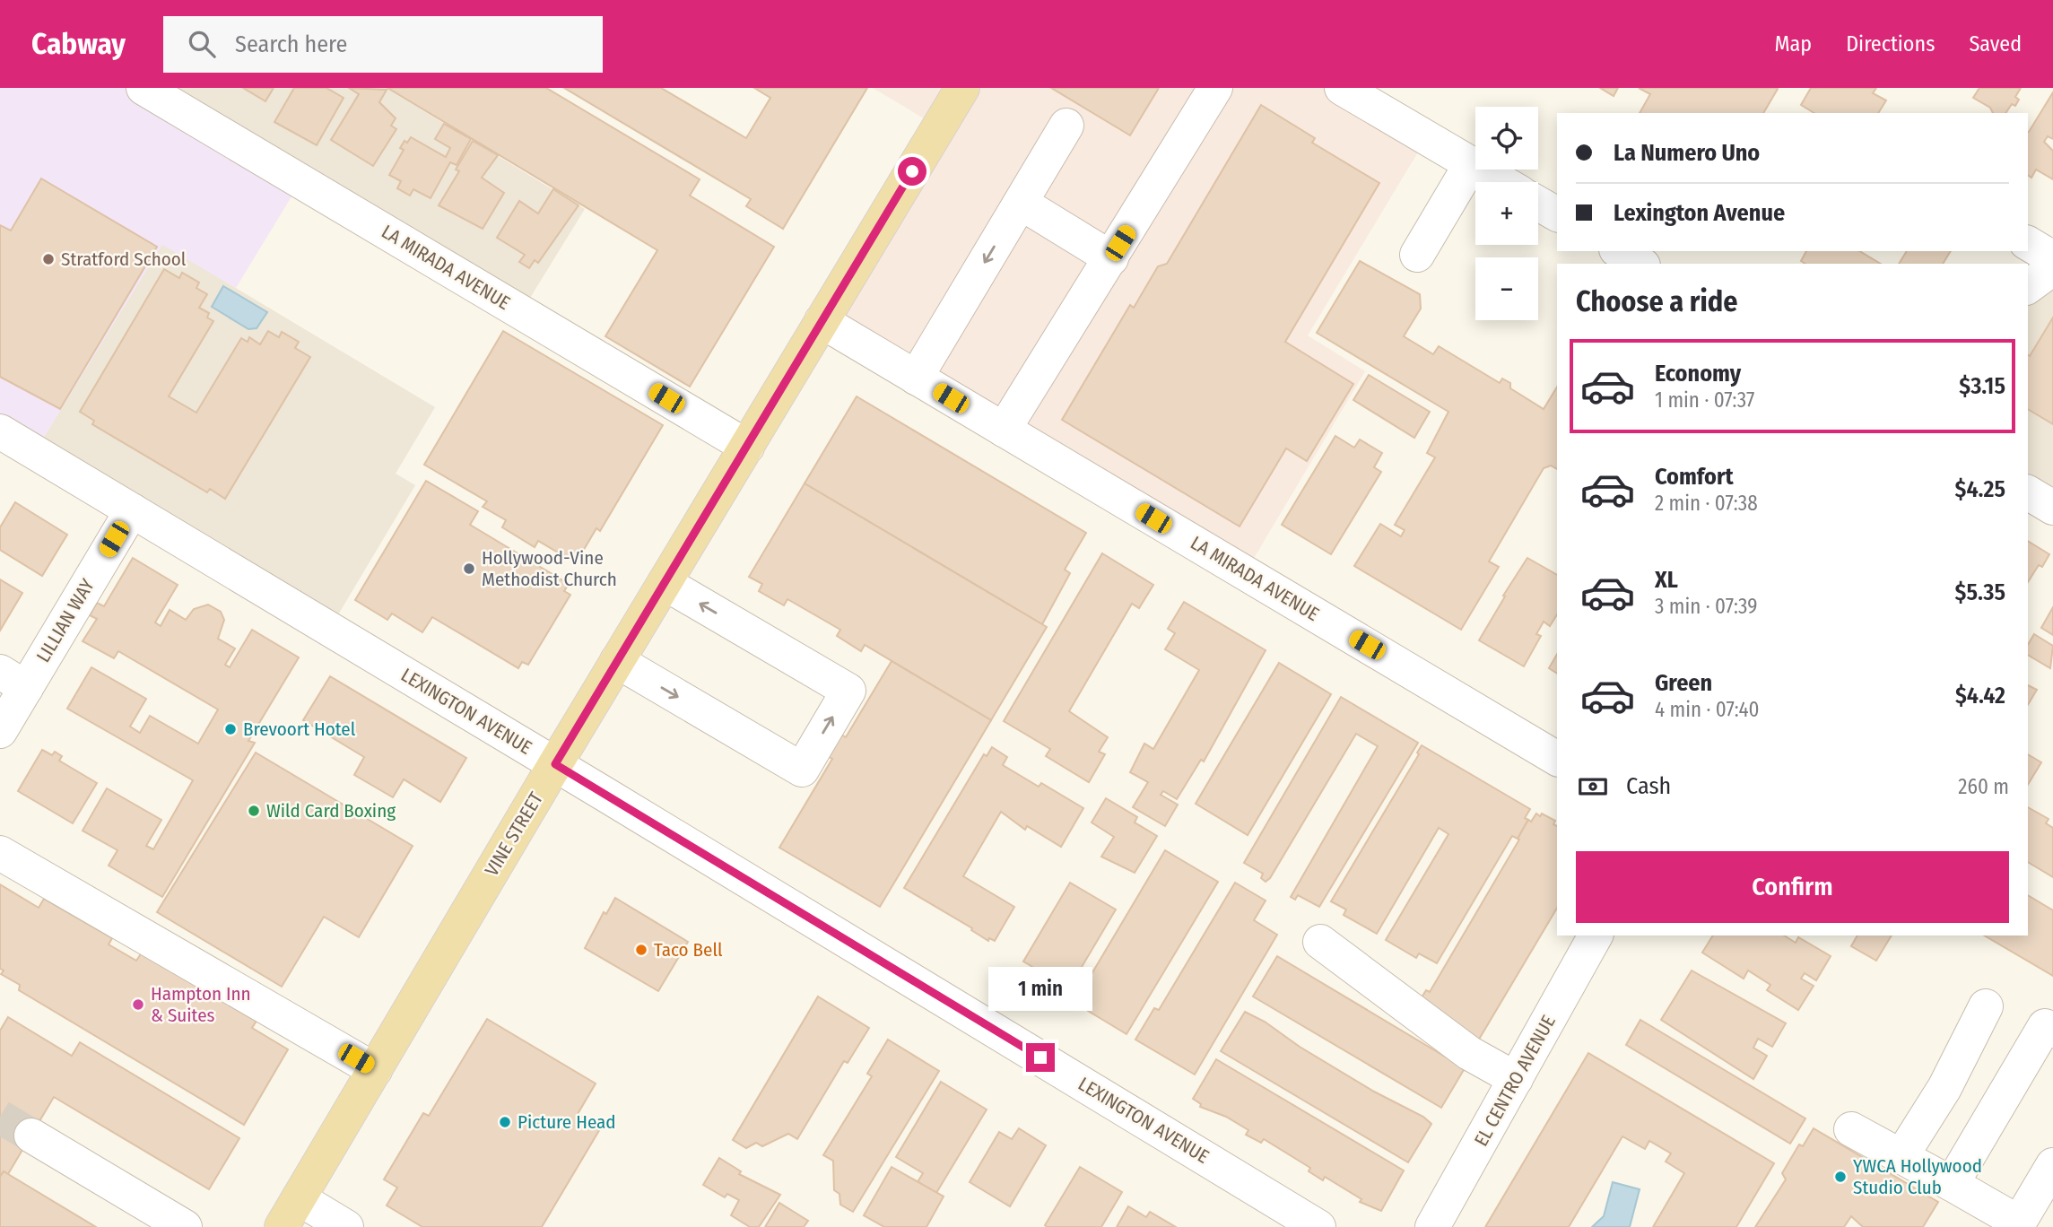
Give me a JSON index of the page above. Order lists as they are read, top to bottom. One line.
{"streets":{"main road":["VINE STREET"],"street":["LA MIRADA AVENUE","LILLIAN WAY","LEXINGTON AVENUE","EL CENTRO AVENUE"]},"crossings":[["LA MIRADA AVENUE","VINE STREET"],["LILLIAN WAY","LEXINGTON AVENUE"],["LEXINGTON AVENUE","VINE STREET"]],"places":["Stratford School","Hollywood-Vine Methodist Church","Brevoort Hotel","Wild Card Boxing","Taco Bell","Hampton Inn & Suites","Picture Head","YWCA Hollywood Studio Club"],"page":{"header":"Cabway","search":"Search here","nav":["Map","Directions","Saved"],"map_buttons":["+","−"],"banner":["La Numero Uno","Lexington Avenue"],"heading":"Choose a ride","list":[{"name":"Economy","note":"1 min · 07:37","value":"$3.15"},{"name":"Comfort","note":"2 min · 07:38","value":"$4.25"},{"name":"XL","note":"3 min · 07:39","value":"$5.35"},{"name":"Green","note":"4 min · 07:40","value":"$4.42"}],"pay":["Cash","260 m"],"buttons":"Confirm","bubble":"1 min"}}
